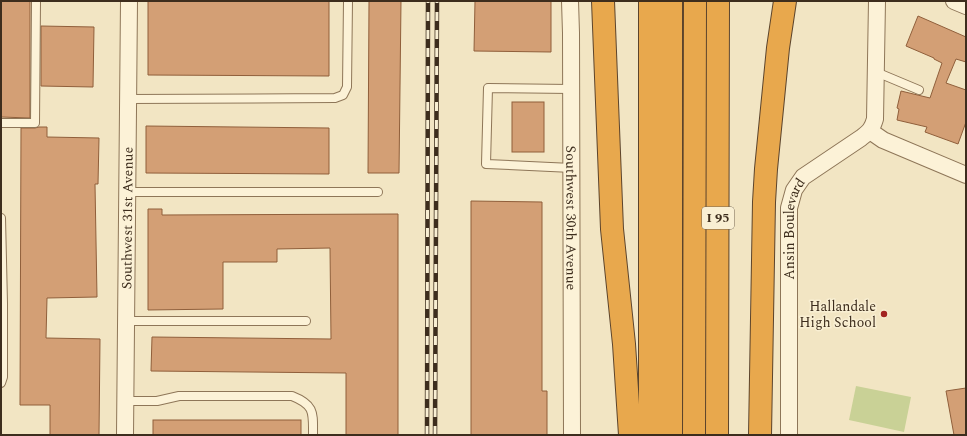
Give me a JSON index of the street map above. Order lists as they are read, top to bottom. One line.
{"streets":{"highway":["I 95"],"street":["Southwest 31st Avenue","Southwest 30th Avenue","Ansin Boulevard"]},"places":["Hallandale High School"]}
